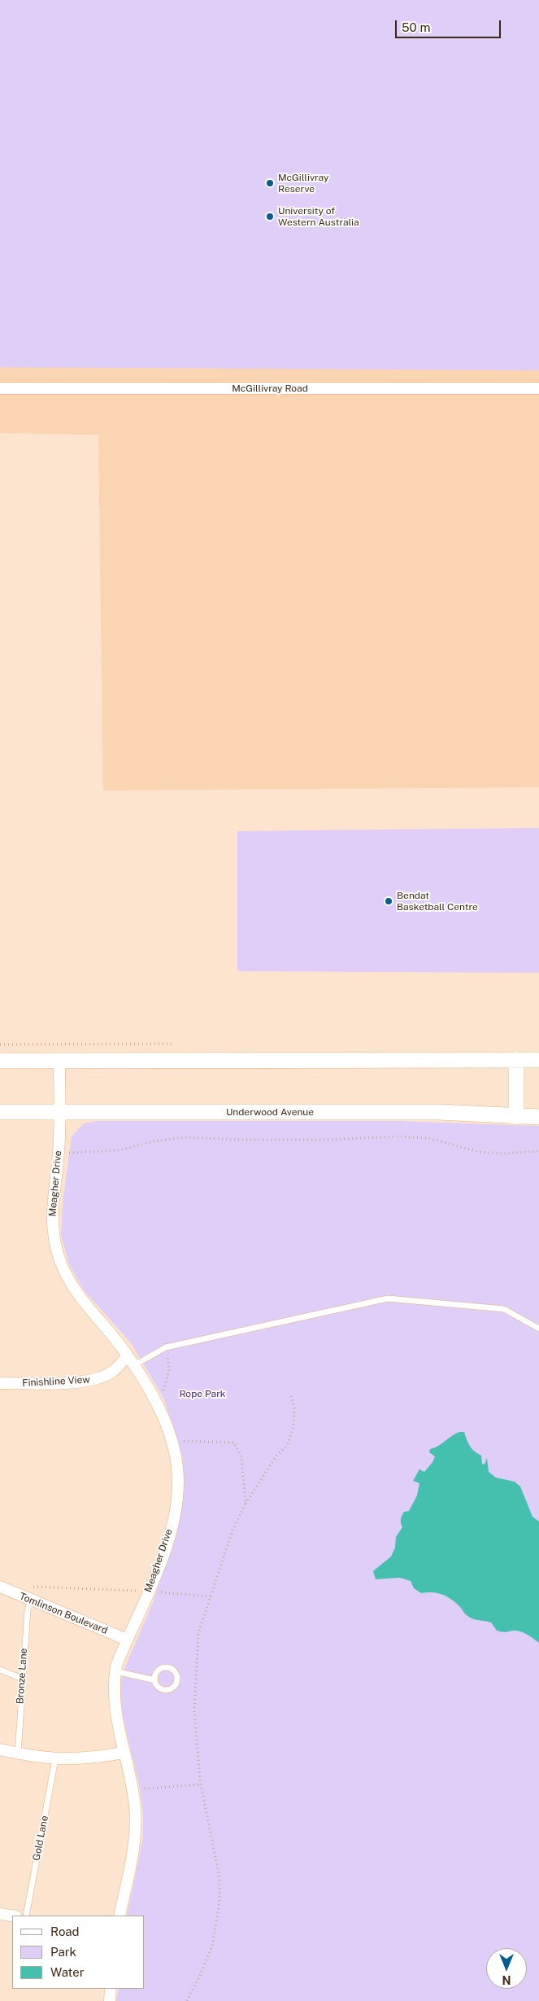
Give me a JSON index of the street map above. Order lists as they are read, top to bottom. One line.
{"streets":{"main road":["Underwood Avenue"],"street":["McGillivray Road","Meagher Drive","Finishline View","Tomlinson Boulevard"],"lane":["Bronze Lane","Gold Lane"]},"crossings":[["Underwood Avenue","Meagher Drive"],["Meagher Drive","Finishline View"],["Meagher Drive","Tomlinson Boulevard"],["Tomlinson Boulevard","Bronze Lane"]],"parks":["Rope Park"],"places":["McGillivray Reserve","University of Western Australia","Bendat Basketball Centre"],"legend":["Road","Park","Water"],"scale_bar":"50 m","north":"bottom"}
